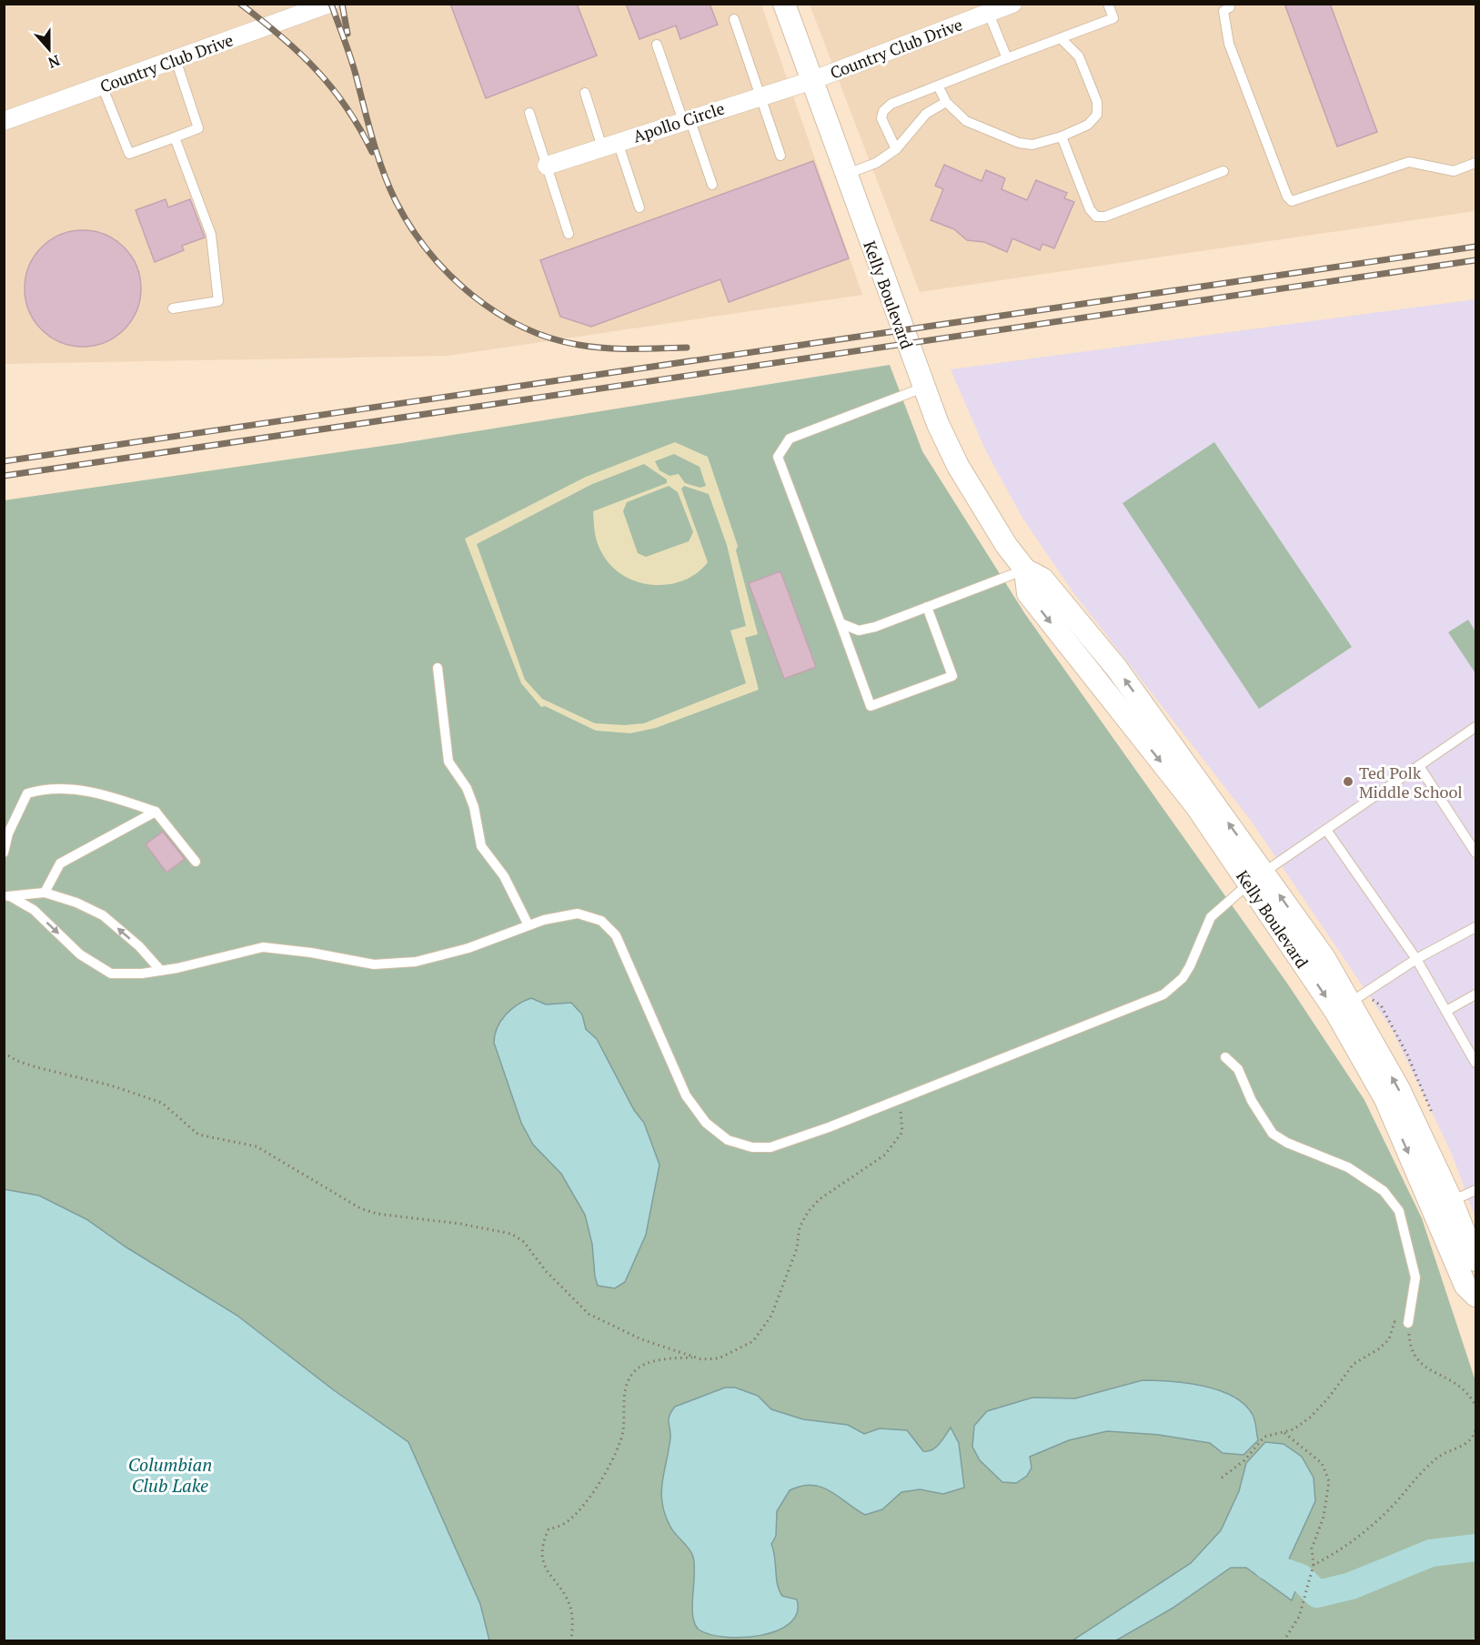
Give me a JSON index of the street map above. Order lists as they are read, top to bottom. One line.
{"streets":{"street":["Country Club Drive","Apollo Circle","Kelly Boulevard"]},"crossings":[["Country Club Drive","Apollo Circle"],["Country Club Drive","Kelly Boulevard"],["Apollo Circle","Kelly Boulevard"]],"water":["Columbian Club Lake"],"places":["Ted Polk Middle School"],"north":"bottom"}
